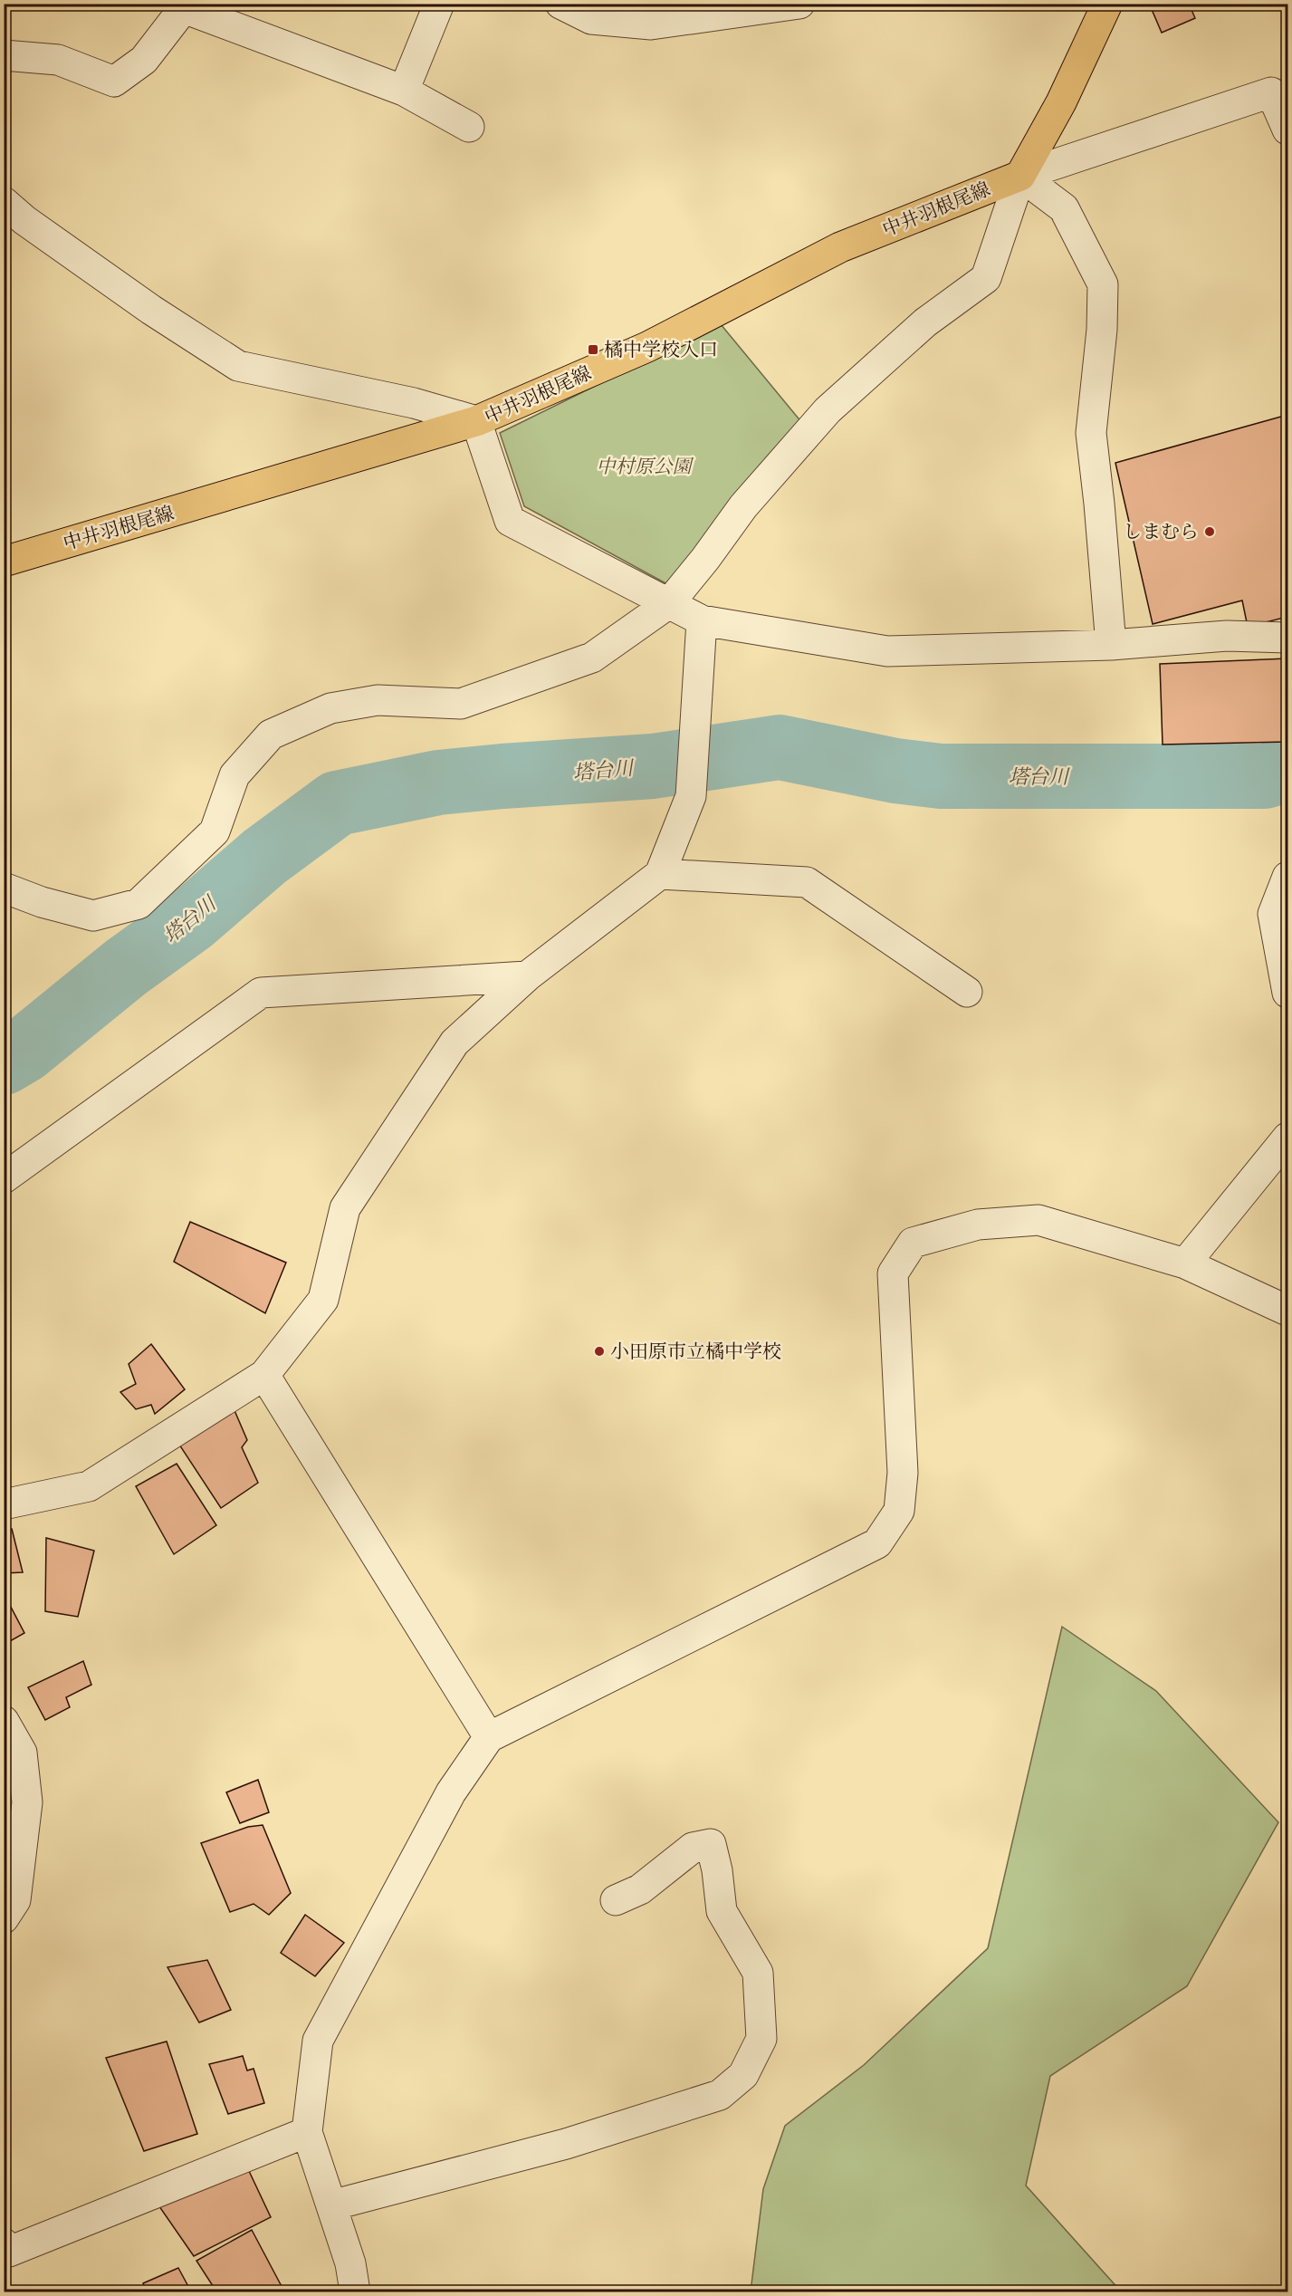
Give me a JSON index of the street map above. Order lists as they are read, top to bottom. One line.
{"streets":{"main road":["中井羽根尾線"]},"water":["塔台川"],"parks":["中村原公園"],"places":{"transit":["橘中学校入口"],"other":["しまむら","小田原市立橘中学校"]}}
